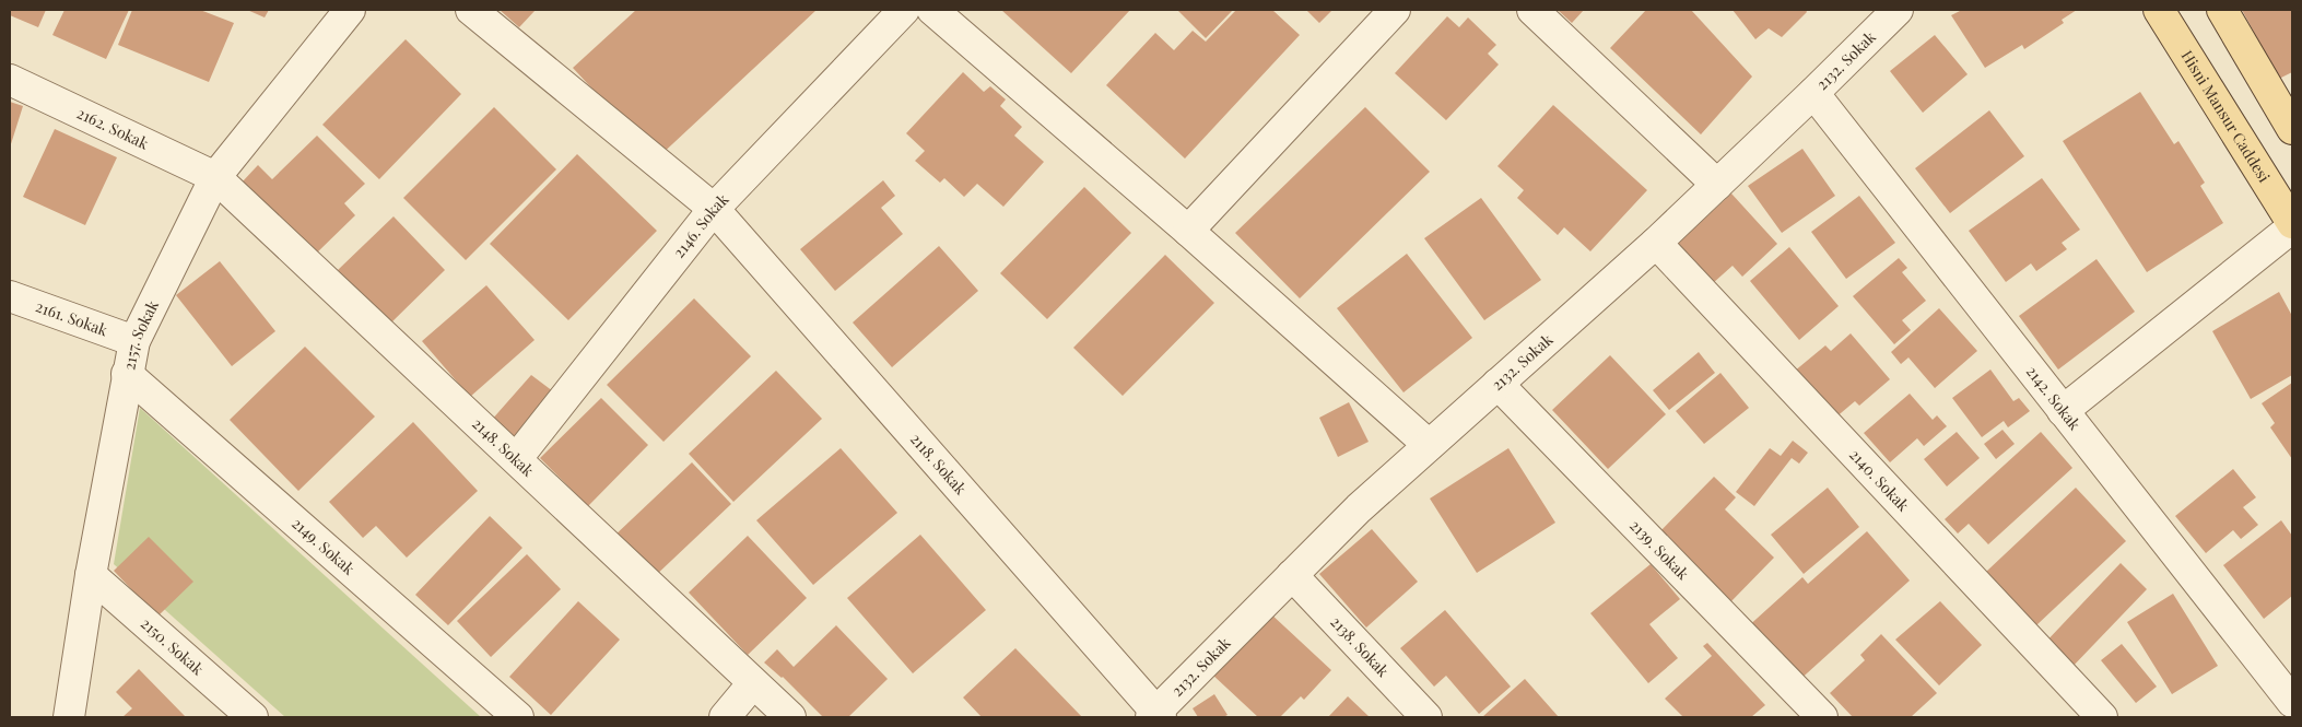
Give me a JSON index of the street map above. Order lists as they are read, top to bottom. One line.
{"streets":{"main road":["Hisni Mansur Caddesi"],"street":["2132. Sokak","2162. Sokak","2146. Sokak","2161. Sokak","2157. Sokak","2142. Sokak","2148. Sokak","2118. Sokak","2140. Sokak","2149. Sokak","2139. Sokak","2150. Sokak","2138. Sokak"]},"crossings":[["2132. Sokak","2142. Sokak"],["2132. Sokak","2118. Sokak"],["2132. Sokak","2140. Sokak"],["2132. Sokak","2139. Sokak"],["2132. Sokak","2138. Sokak"],["2162. Sokak","2157. Sokak"],["2162. Sokak","2148. Sokak"],["2146. Sokak","2148. Sokak"],["2146. Sokak","2118. Sokak"],["2161. Sokak","2157. Sokak"],["2157. Sokak","2148. Sokak"],["2157. Sokak","2149. Sokak"],["2157. Sokak","2150. Sokak"]]}
